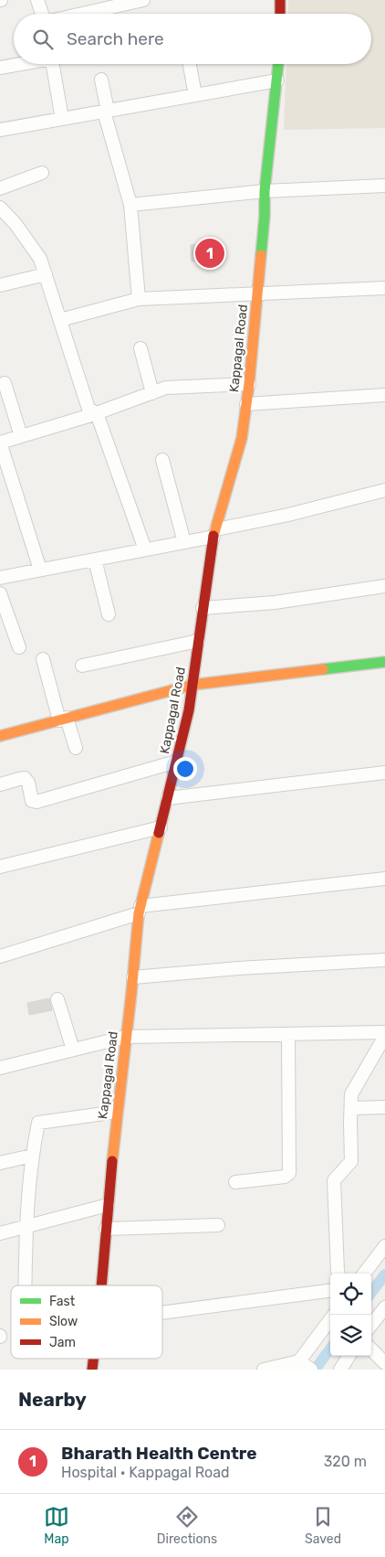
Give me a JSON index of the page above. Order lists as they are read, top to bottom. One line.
{"streets":{"main road":["Kappagal Road"]},"legend":["Fast","Slow","Jam"],"page":{"search":"Search here","pins":"1","heading":"Nearby","list":[{"mark":"1","name":"Bharath Health Centre","note":"Hospital · Kappagal Road","value":"320 m"}],"nav":["Map","Directions","Saved"]}}
